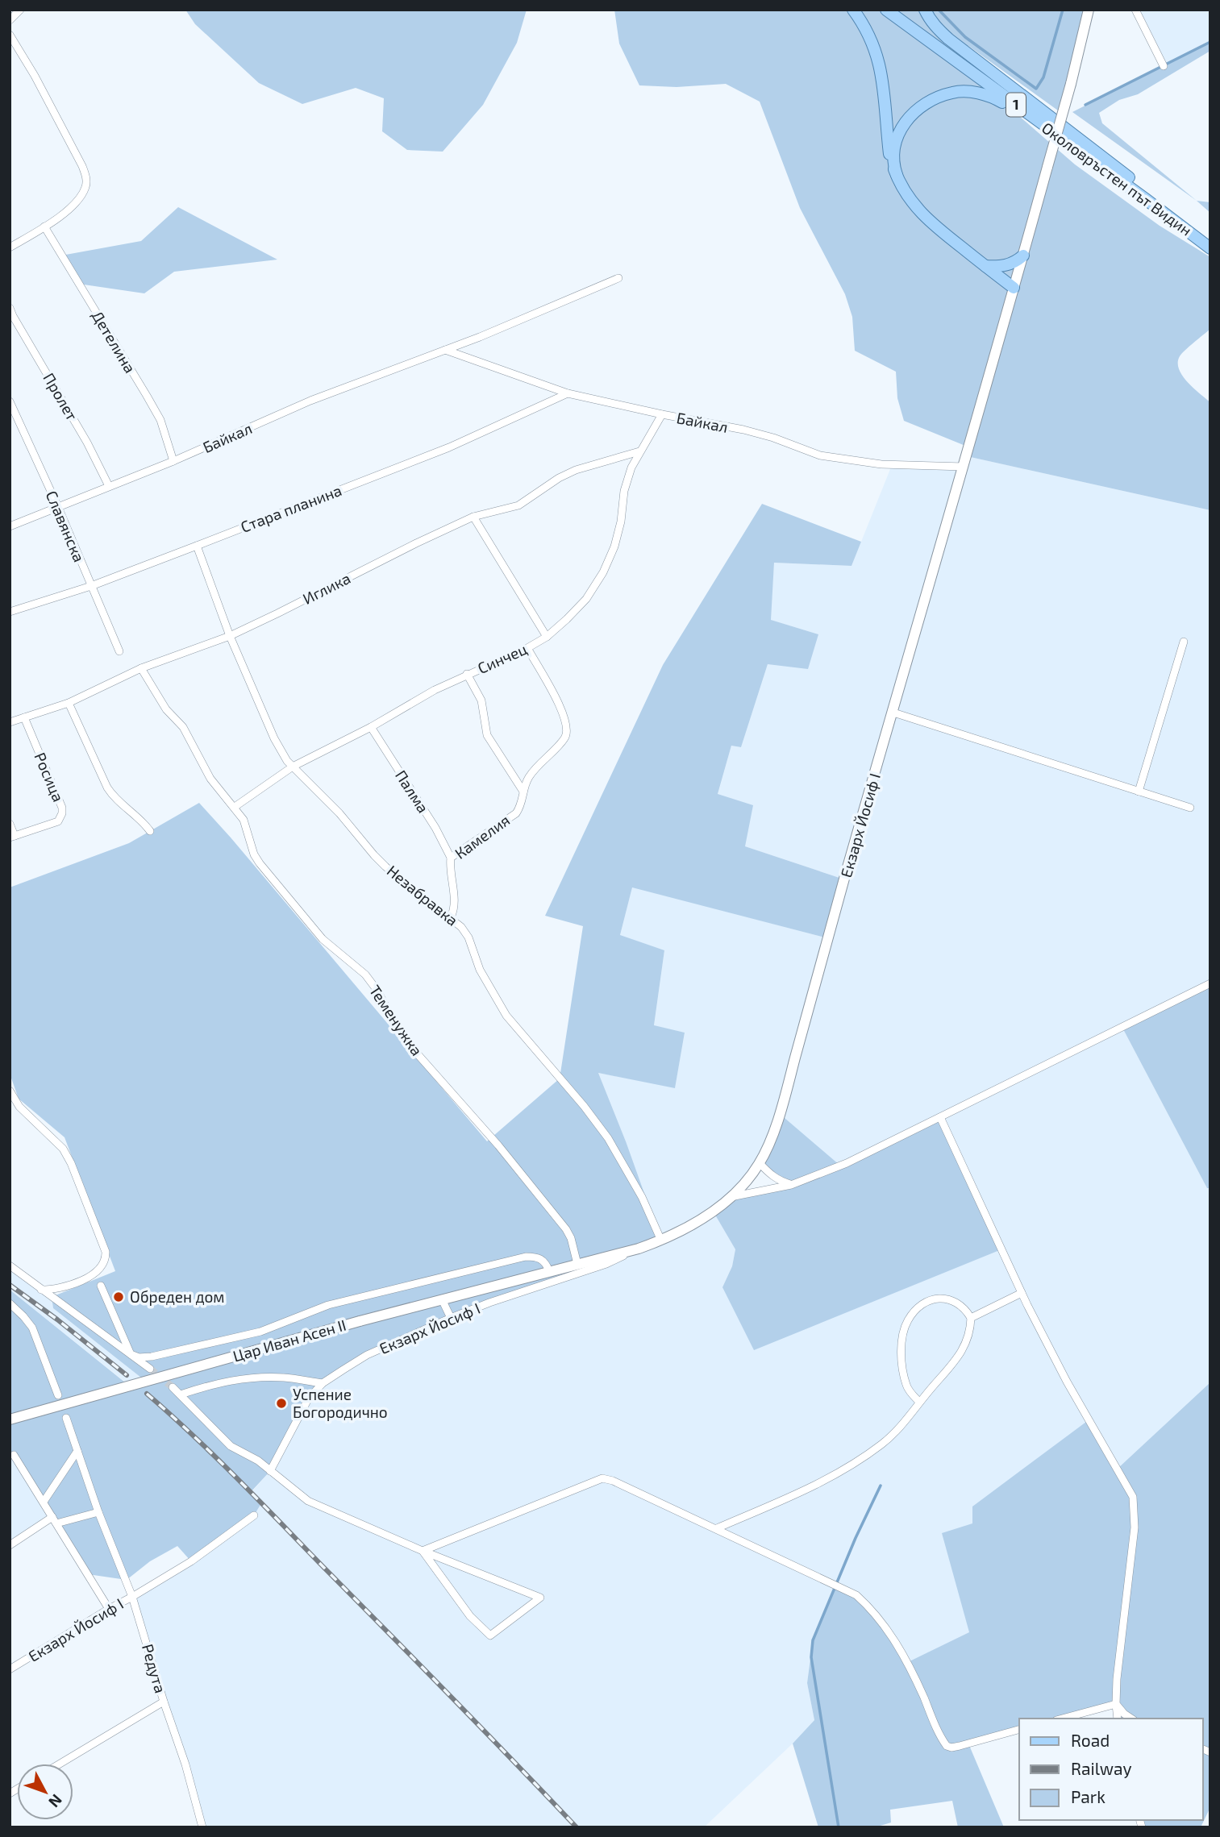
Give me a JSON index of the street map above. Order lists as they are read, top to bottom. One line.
{"streets":{"main road":["1","Околовръстен път Видин","Екзарх Йосиф I","Цар Иван Асен II"],"street":["Детелина","Пролет","Байкал","Стара планина","Славянска","Иглика","Синчец","Росица","Палма","Камелия","Незабравка","Теменужка","Редута"]},"crossings":[["Детелина","Байкал"],["Пролет","Байкал"],["Байкал","Стара планина"],["Байкал","Славянска"],["Байкал","Синчец"],["Байкал","Екзарх Йосиф I"],["Стара планина","Славянска"],["Стара планина","Незабравка"],["Иглика","Синчец"],["Иглика","Росица"],["Иглика","Незабравка"],["Синчец","Палма"],["Синчец","Камелия"],["Синчец","Незабравка"],["Синчец","Теменужка"],["Палма","Камелия"],["Екзарх Йосиф I","Незабравка"],["Екзарх Йосиф I","Теменужка"],["Екзарх Йосиф I","Цар Иван Асен II"],["Екзарх Йосиф I","Редута"],["Камелия","Незабравка"],["Теменужка","Цар Иван Асен II"]],"places":["Обреден дом","Успение Богородично"],"legend":["Road","Railway","Park"],"north":"bottom right"}
